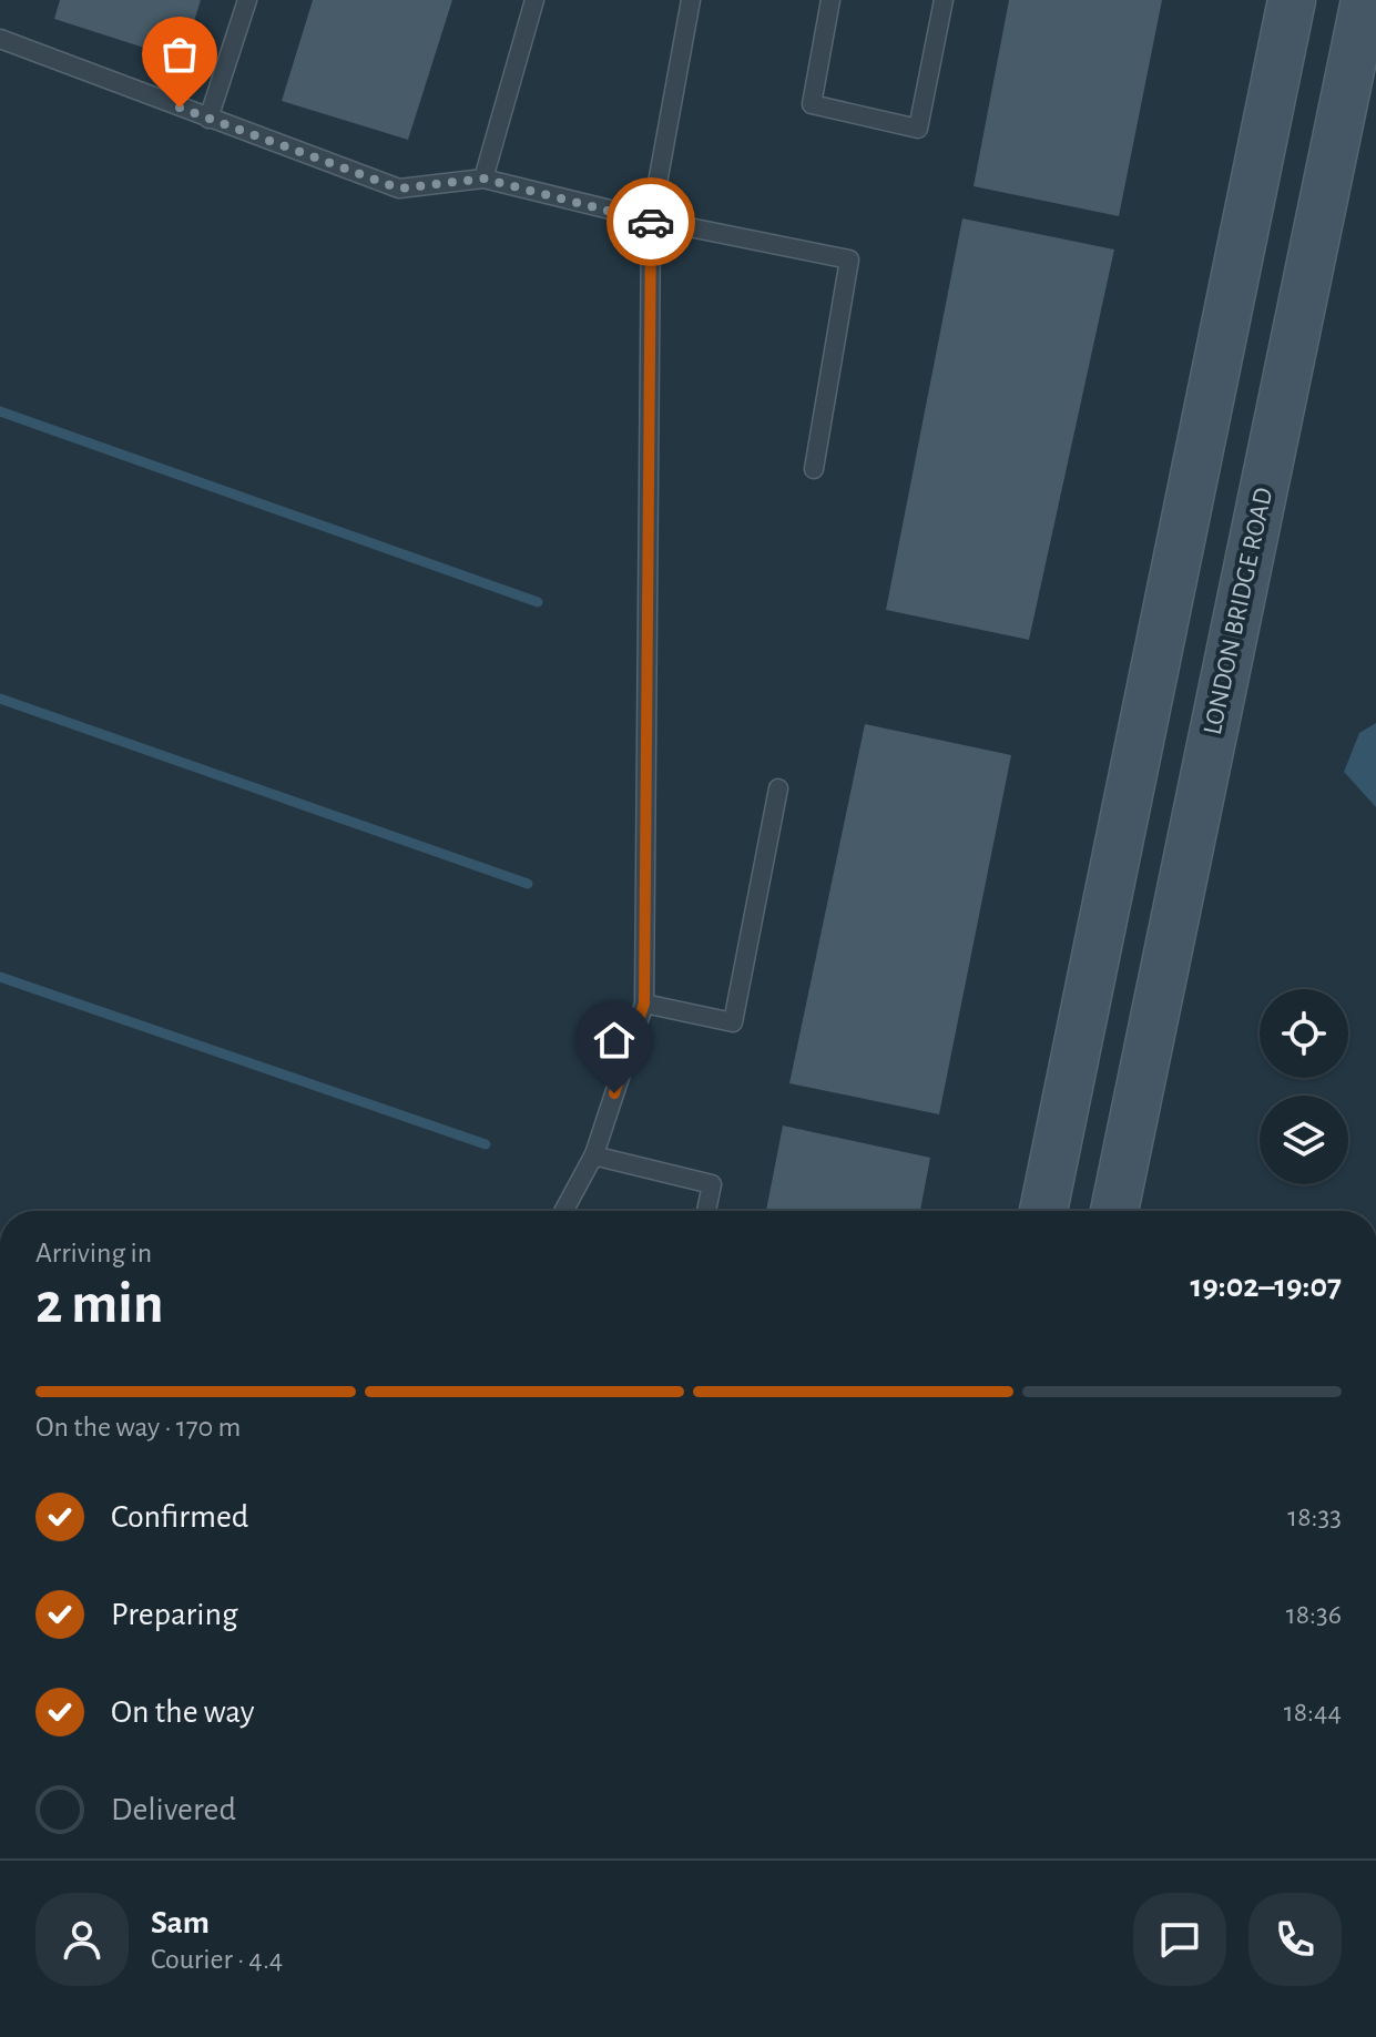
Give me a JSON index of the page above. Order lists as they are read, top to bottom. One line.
{"streets":{"main road":["LONDON BRIDGE ROAD"]},"page":{"heading":["2 min","Arriving in","19:02–19:07"],"panel":["Sam","Courier · 4.4"],"bar":"On the way · 170 m","list":[["Confirmed","18:33"],["Preparing","18:36"],["On the way","18:44"],"Delivered"]}}
